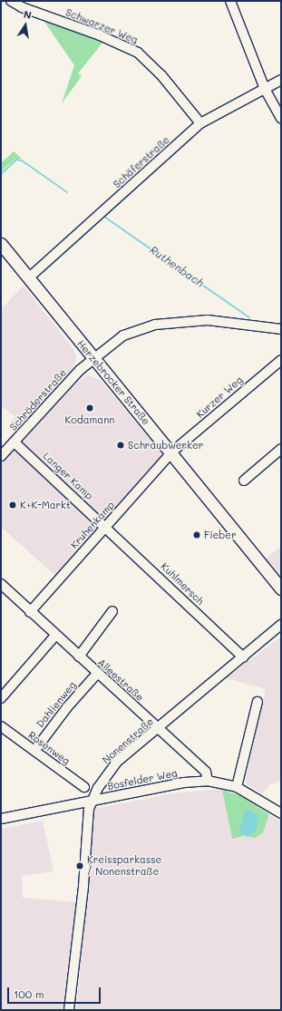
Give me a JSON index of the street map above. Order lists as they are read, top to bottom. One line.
{"streets":{"main road":["Herzebrocker Straße"],"street":["Schwarzer Weg","Schäferstraße","Kurzer Weg","Schröderstraße","Langer Kamp","Kruhenkamp","Kuhlmersch","Alleestraße","Dahlienweg","Nonenstraße","Rosenweg","Bosfelder Weg"]},"crossings":[["Schwarzer Weg","Schäferstraße"],["Schäferstraße","Herzebrocker Straße"],["Herzebrocker Straße","Kurzer Weg"],["Herzebrocker Straße","Schröderstraße"],["Herzebrocker Straße","Kruhenkamp"],["Kurzer Weg","Kruhenkamp"],["Schröderstraße","Langer Kamp"],["Langer Kamp","Kruhenkamp"],["Langer Kamp","Kuhlmersch"],["Kruhenkamp","Kuhlmersch"],["Kruhenkamp","Alleestraße"],["Kuhlmersch","Nonenstraße"],["Alleestraße","Dahlienweg"],["Alleestraße","Nonenstraße"],["Alleestraße","Bosfelder Weg"],["Dahlienweg","Rosenweg"],["Nonenstraße","Bosfelder Weg"]],"water":["Ruthenbach"],"places":["Kodamann","Schraubwerker","K+K-Markt","Fieber","Kreissparkasse / Nonenstraße"],"scale_bar":"100 m","north":"top"}
